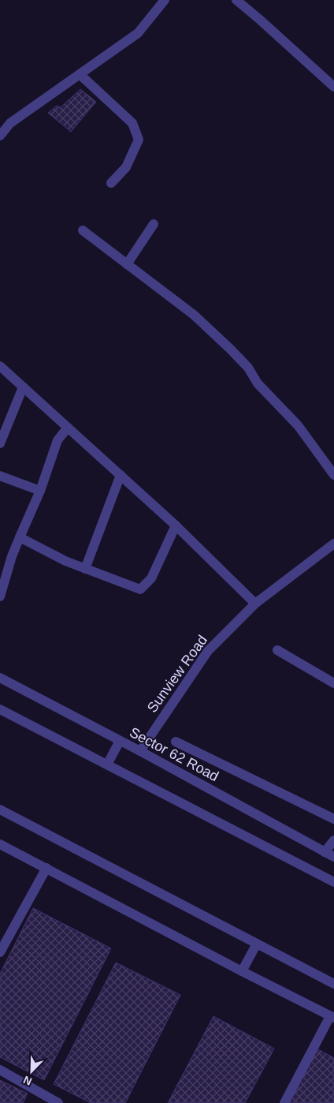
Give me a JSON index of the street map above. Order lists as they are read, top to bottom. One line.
{"streets":{"street":["Sunview Road","Sector 62 Road"]},"crossings":[["Sunview Road","Sector 62 Road"]],"north":"bottom left"}
